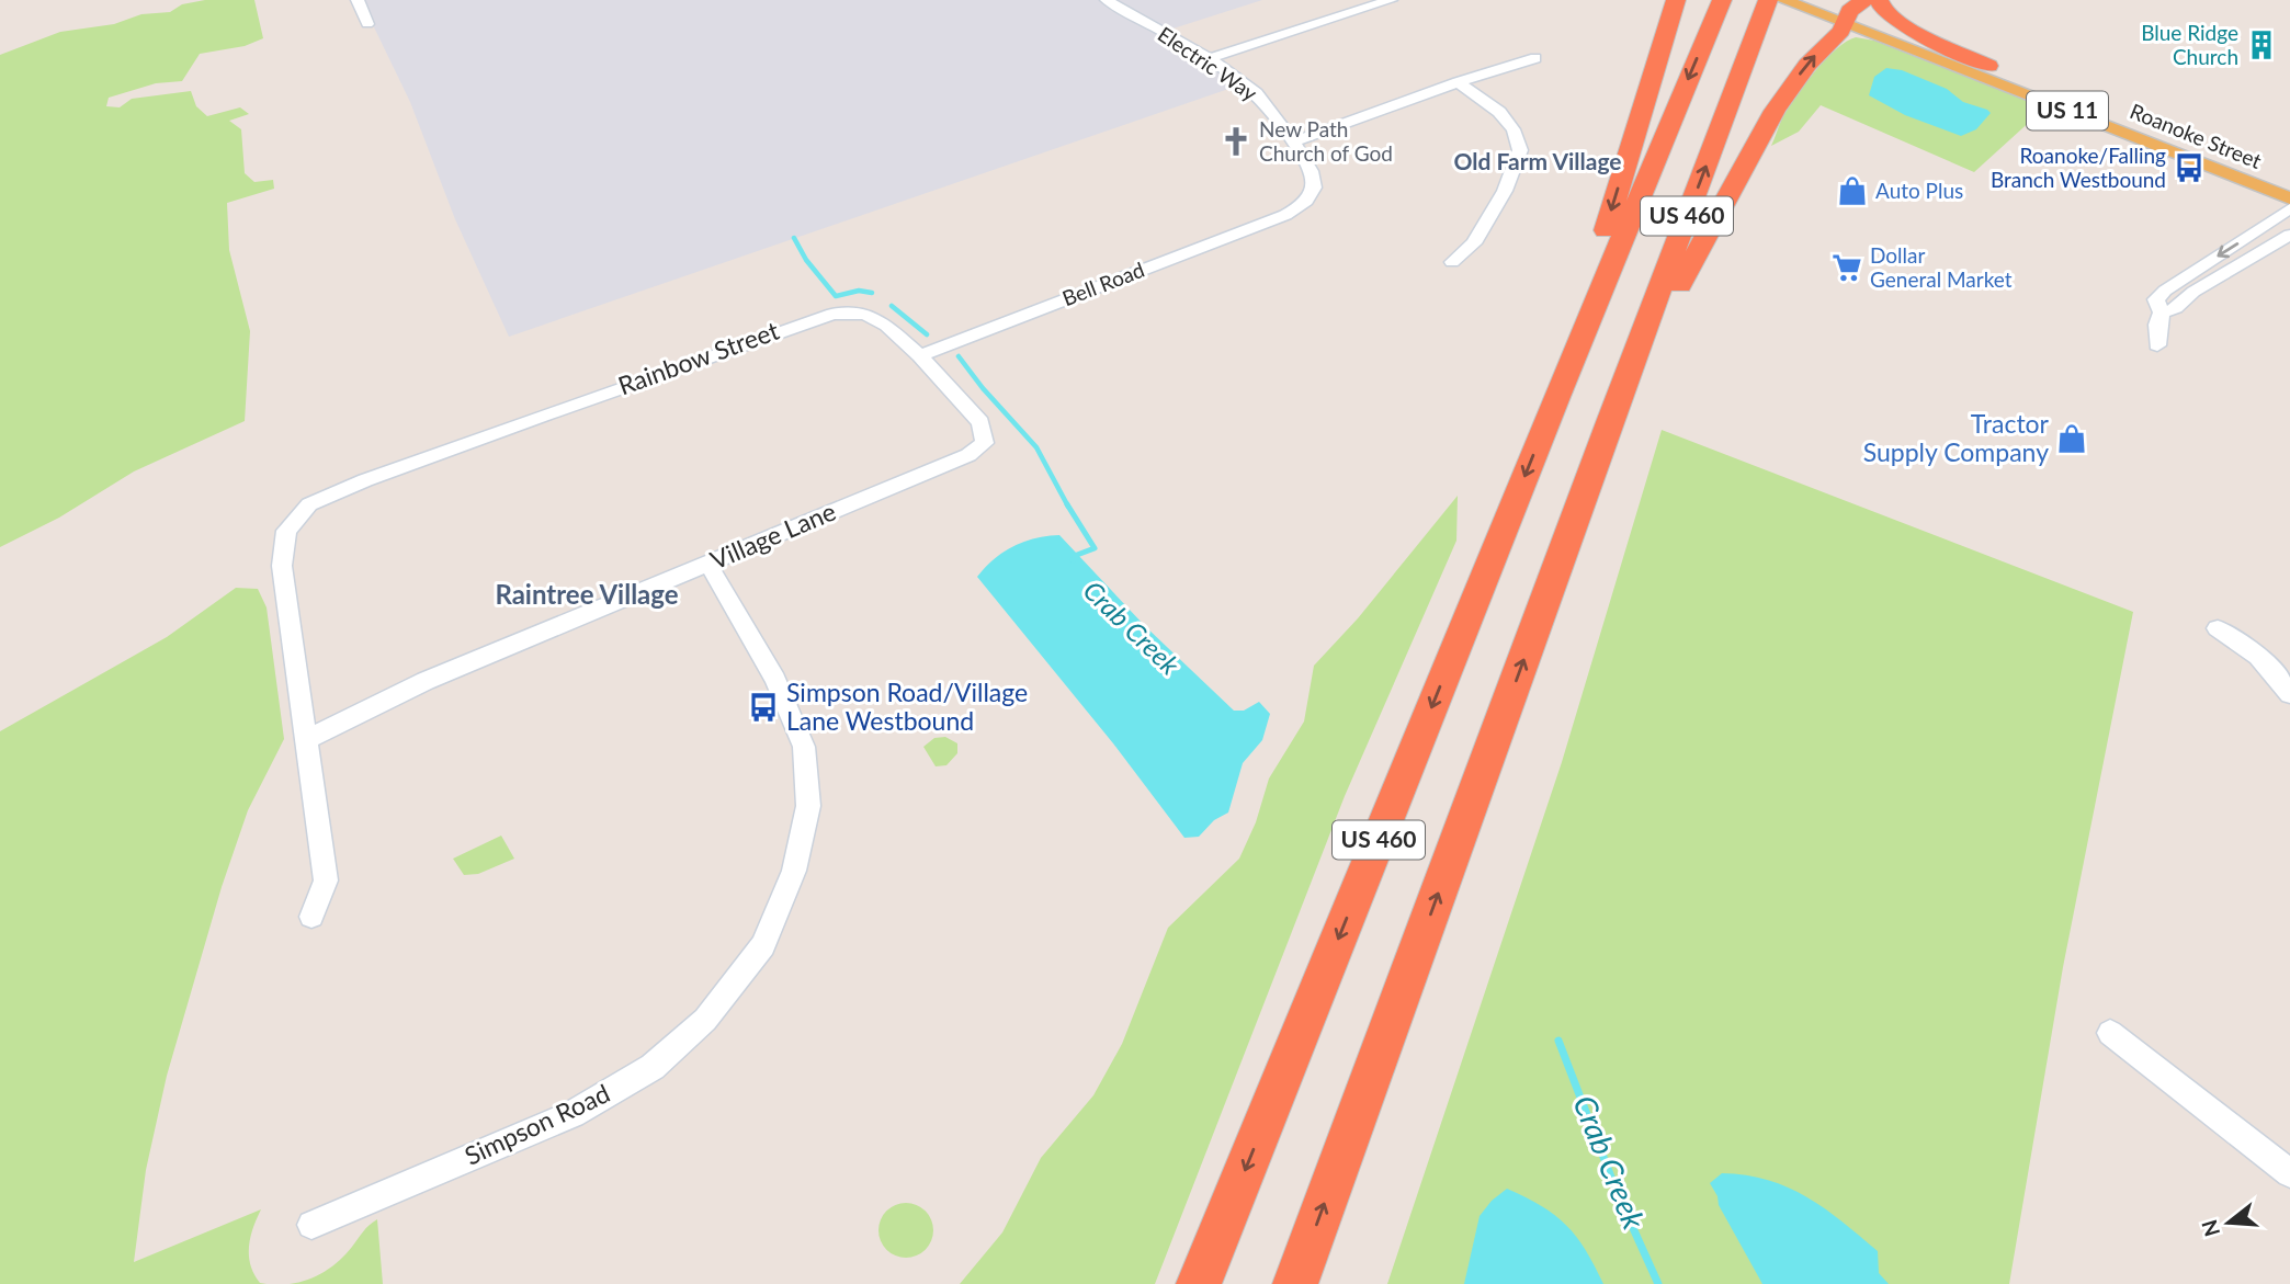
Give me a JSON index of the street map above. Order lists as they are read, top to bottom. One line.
{"streets":{"highway":["US 460"],"main road":["US 11","Roanoke Street"],"street":["Electric Way","Bell Road","Rainbow Street","Village Lane","Simpson Road"]},"crossings":[["Electric Way","Bell Road"],["Roanoke Street","US 460"],["Bell Road","Rainbow Street"],["Rainbow Street","Village Lane"],["Village Lane","Simpson Road"]],"districts":["Old Farm Village","Raintree Village"],"water":["Crab Creek"],"places":{"building":["Blue Ridge Church"],"church":["New Path Church of God"],"bus stop":["Roanoke/Falling Branch Westbound","Simpson Road/Village Lane Westbound"],"shop":["Auto Plus","Tractor Supply Company"],"supermarket":["Dollar General Market"]},"north":"left"}
